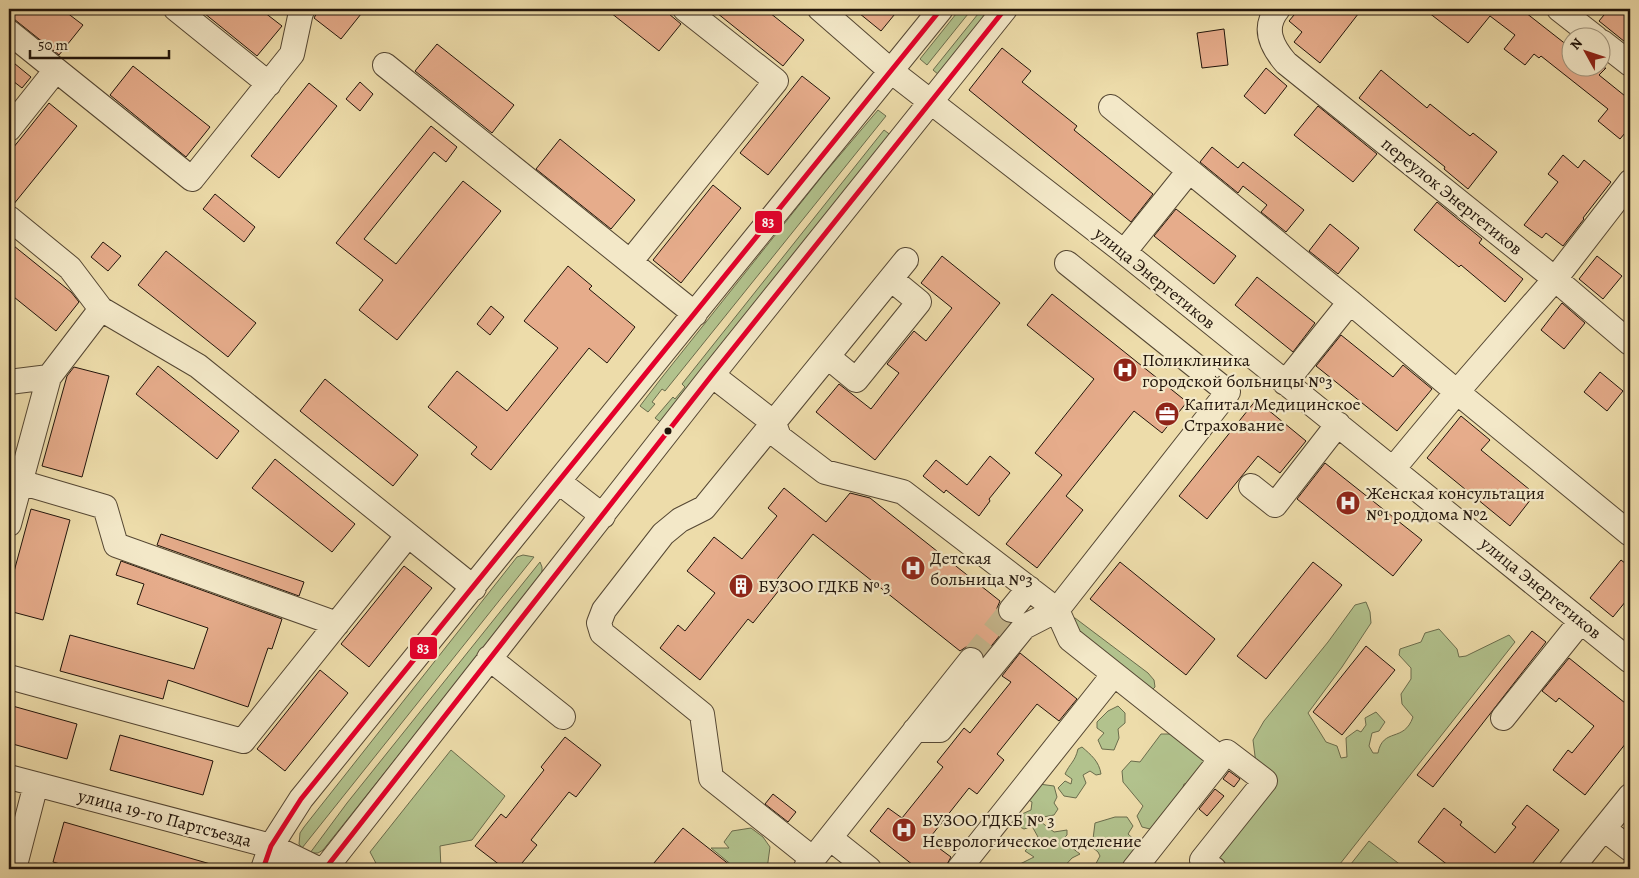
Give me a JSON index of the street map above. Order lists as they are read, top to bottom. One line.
{"streets":{"street":["переулок Энергетиков","улица Энергетиков","улица 19-го Партсъезда"]},"places":{"hospital":["Поликлиника городской больницы №3","Женская консультация №1 роддома №2","Детская больница №3","БУЗОО ГДКБ № 3 Неврологическое отделение"],"office":["Капитал Медицинское Страхование"],"building":["БУЗОО ГДКБ № 3"]},"lines":["transit line 83"],"scale_bar":"50 m","north":"top left"}
